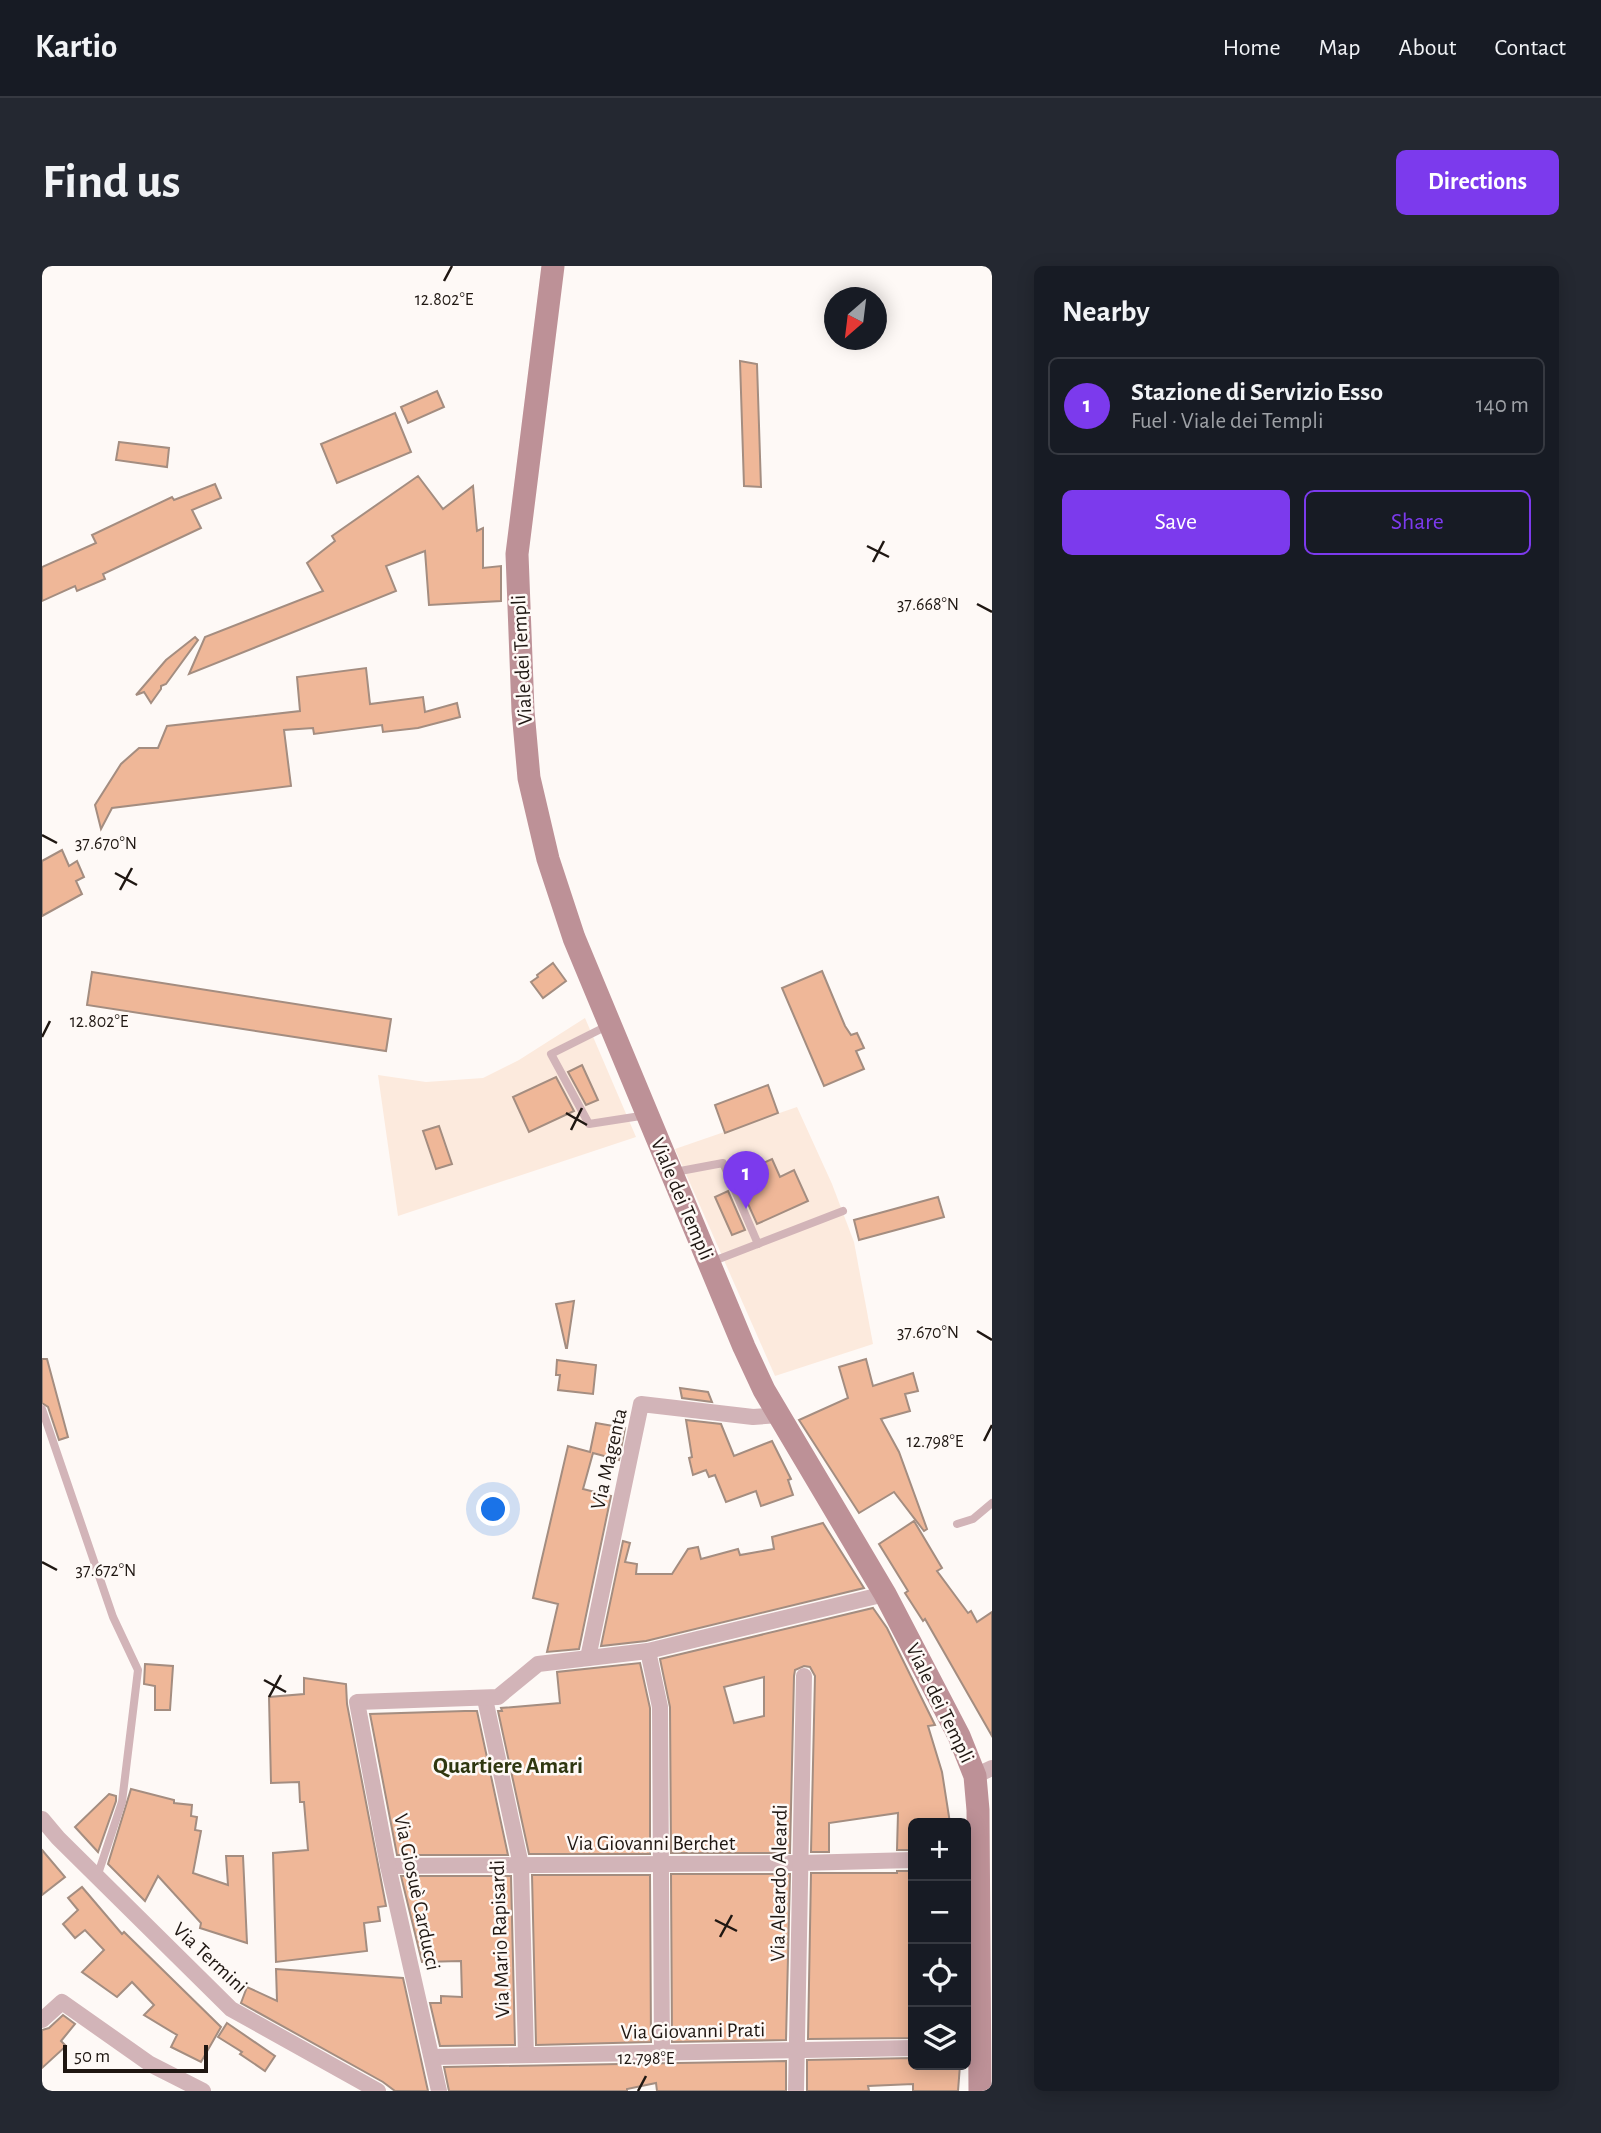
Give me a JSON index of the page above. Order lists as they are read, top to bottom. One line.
{"streets":{"main road":["Viale dei Templi"],"street":["Via Magenta","Via Giovanni Berchet","Via Aleardo Aleardi","Via Giosuè Carducci","Via Mario Rapisardi","Via Termini","Via Giovanni Prati"]},"crossings":[["Viale dei Templi","Via Magenta"],["Via Giovanni Berchet","Via Aleardo Aleardi"],["Via Giovanni Berchet","Via Giosuè Carducci"],["Via Giovanni Berchet","Via Mario Rapisardi"],["Via Aleardo Aleardi","Via Giovanni Prati"],["Via Giosuè Carducci","Via Mario Rapisardi"],["Via Giosuè Carducci","Via Giovanni Prati"],["Via Mario Rapisardi","Via Giovanni Prati"]],"districts":["Quartiere Amari"],"scale_bar":"50 m","north":"bottom left","page":{"header":"Kartio","nav":["Home","Map","About","Contact"],"buttons":["Directions",["Save","Share"]],"title":"Find us","heading":"Nearby","list":[{"mark":"1","name":"Stazione di Servizio Esso","note":"Fuel · Viale dei Templi","value":"140 m"}],"pins":"1","map_buttons":["+","−"],"scale":"50 m"},"coordinates":["12.802°E","37.668°N","37.670°N","12.798°E","37.672°N"]}
